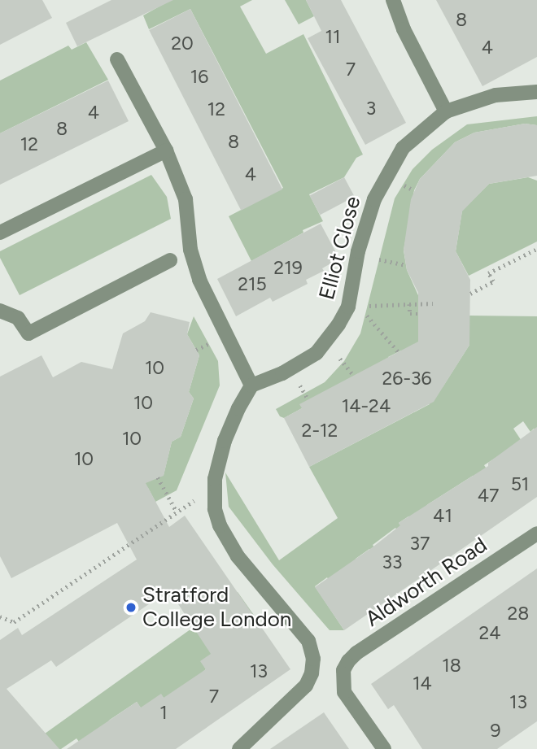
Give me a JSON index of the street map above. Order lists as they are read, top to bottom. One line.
{"streets":{"street":["Elliot Close","Aldworth Road"]},"places":["Stratford College London"],"house_numbers":["8","11","20","4","7","16","3","12","4","8","8","12","4","219","215","10","26-36","10","14-24","2-12","10","10","51","47","41","37","33","28","24","18","13","14","7","13","1","9"]}
